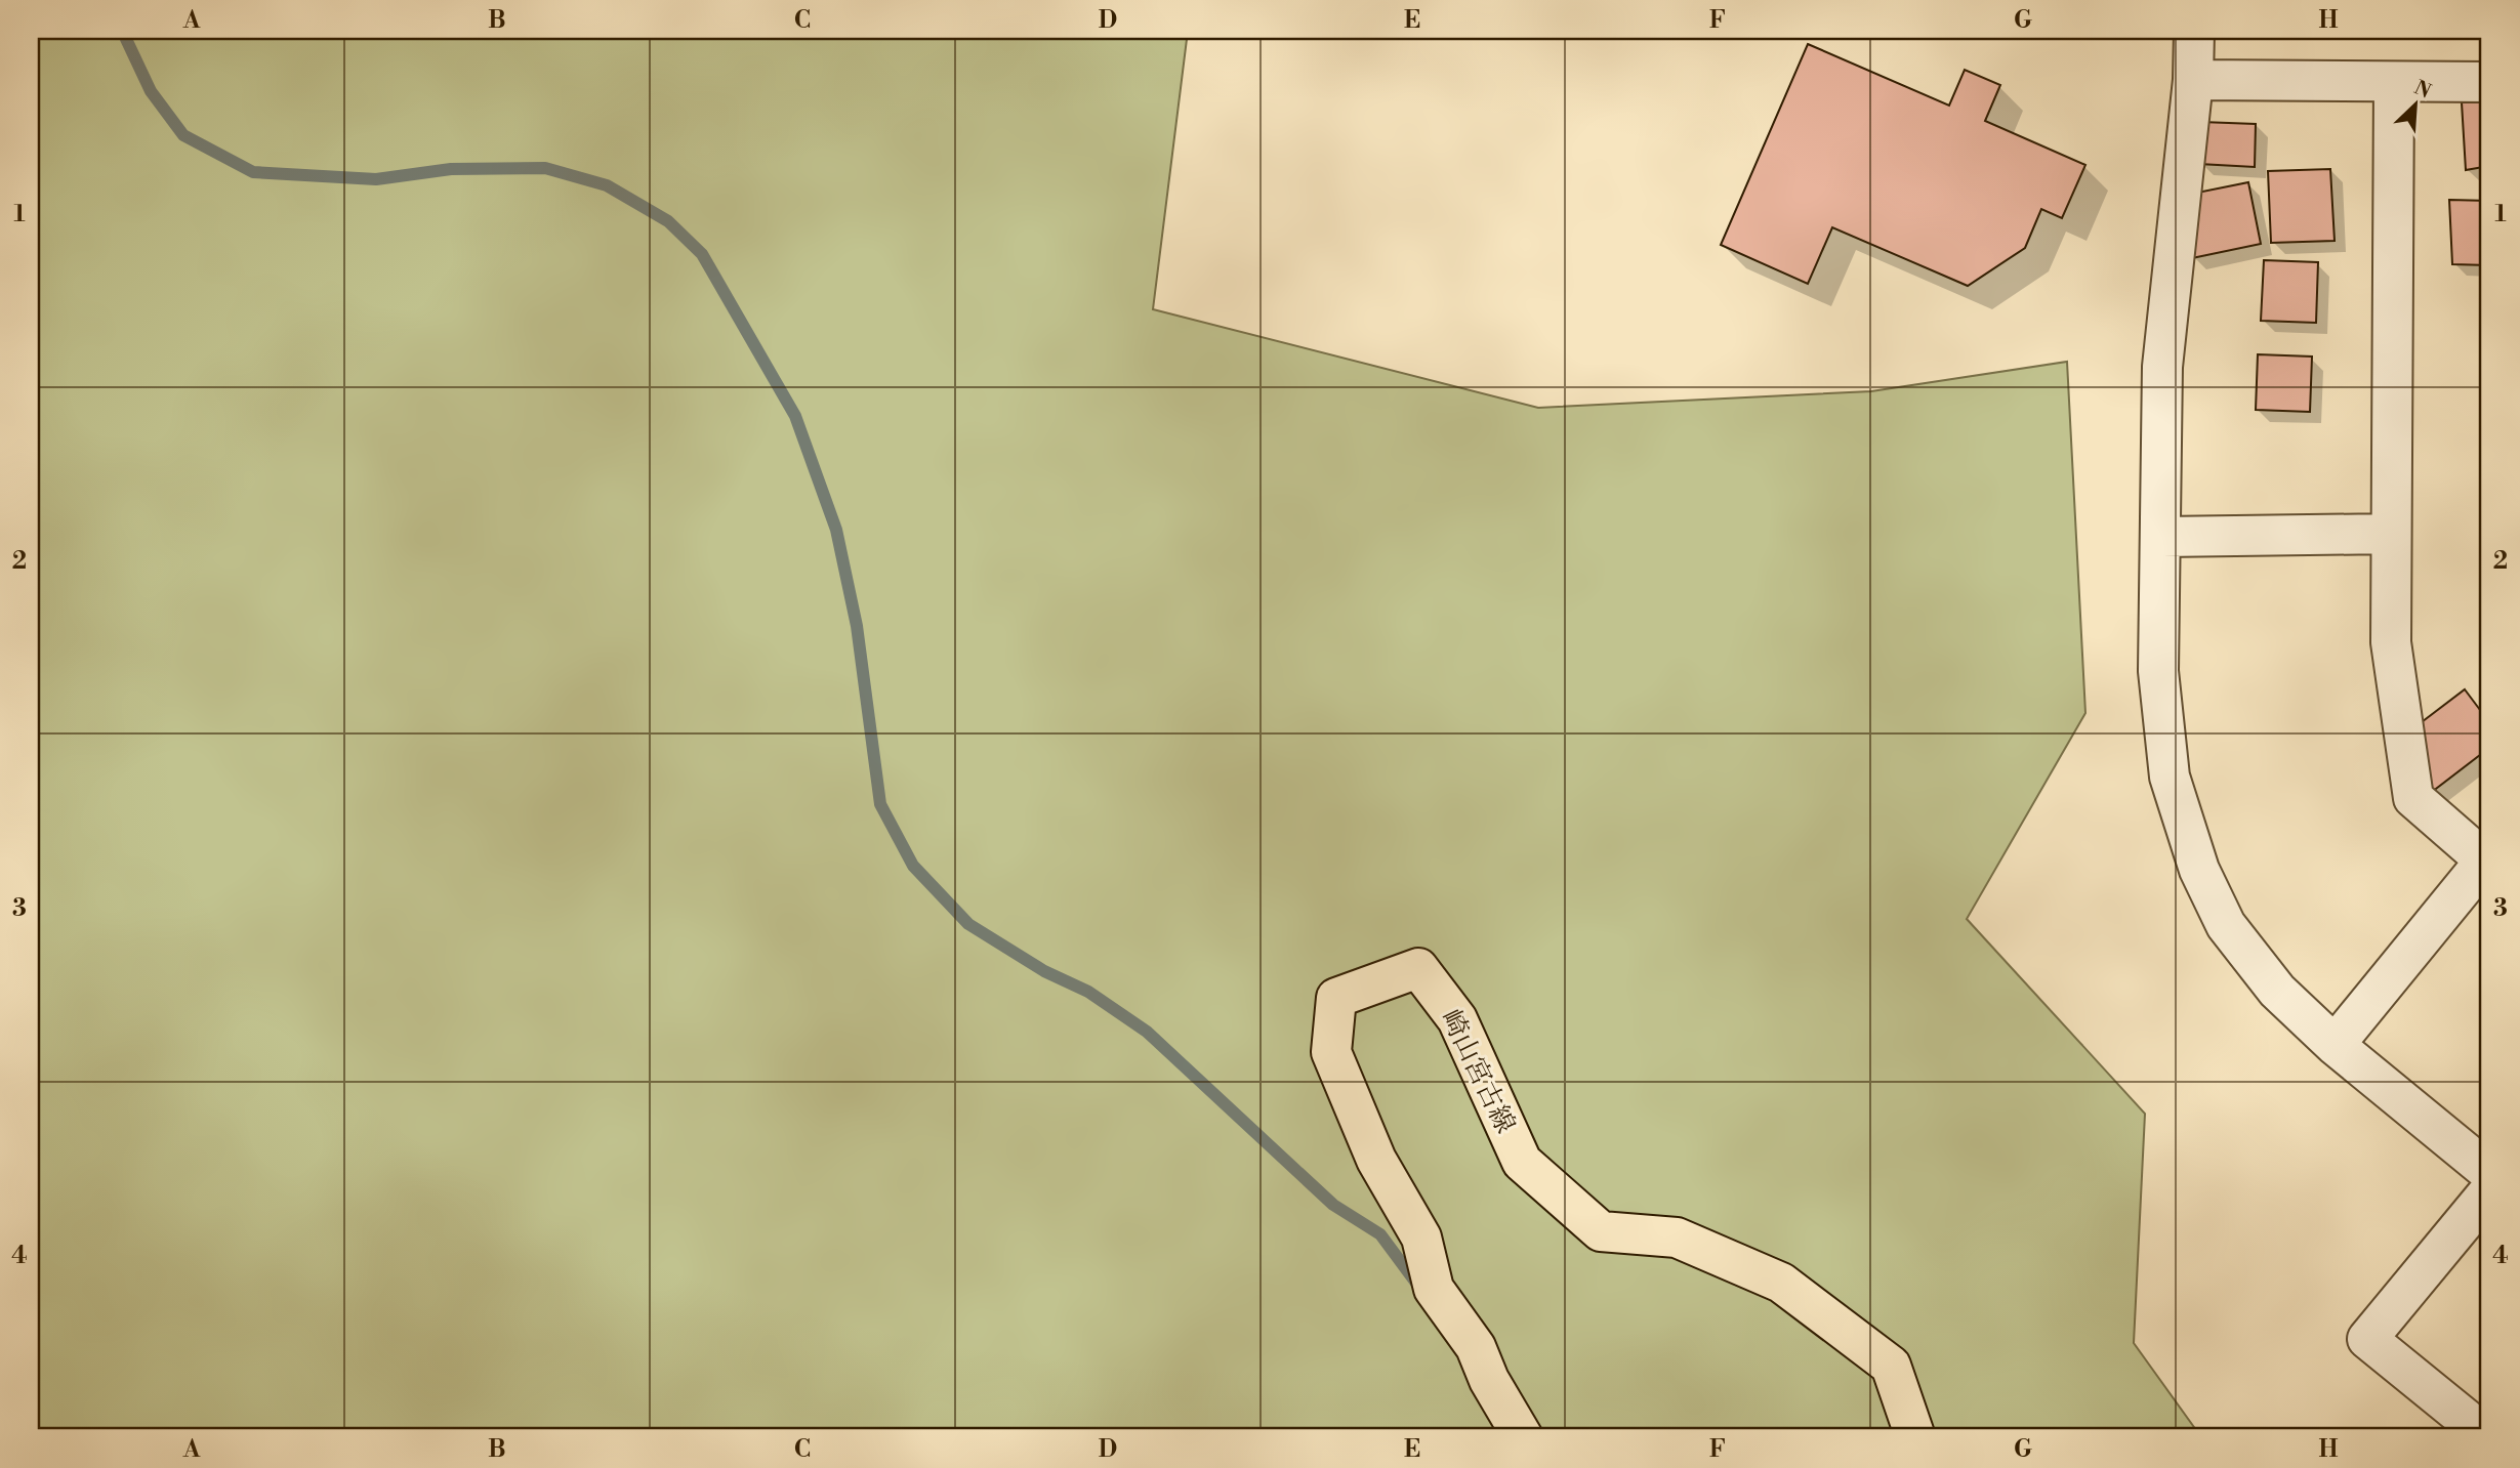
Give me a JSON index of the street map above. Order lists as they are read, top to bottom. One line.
{"streets":{"main road":["崎山宮古線"]},"north":"top right","grid":{"columns":["A","B","C","D","E","F","G","H"],"rows":["1","2","3","4"]}}
